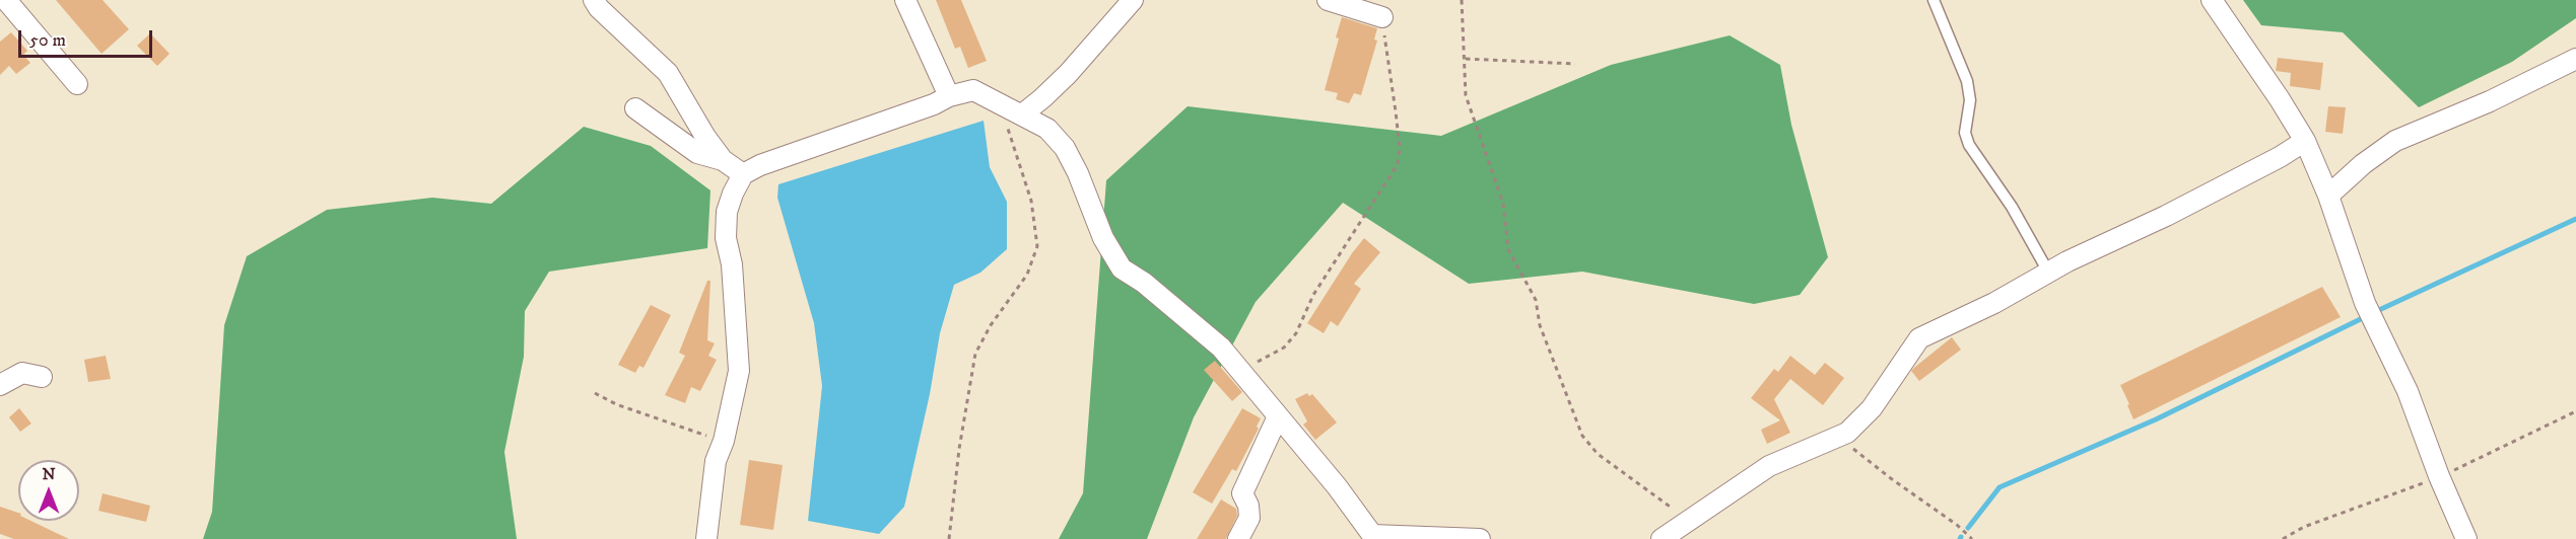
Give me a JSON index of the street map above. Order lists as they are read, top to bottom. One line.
{"scale_bar":"50 m","north":"top"}
